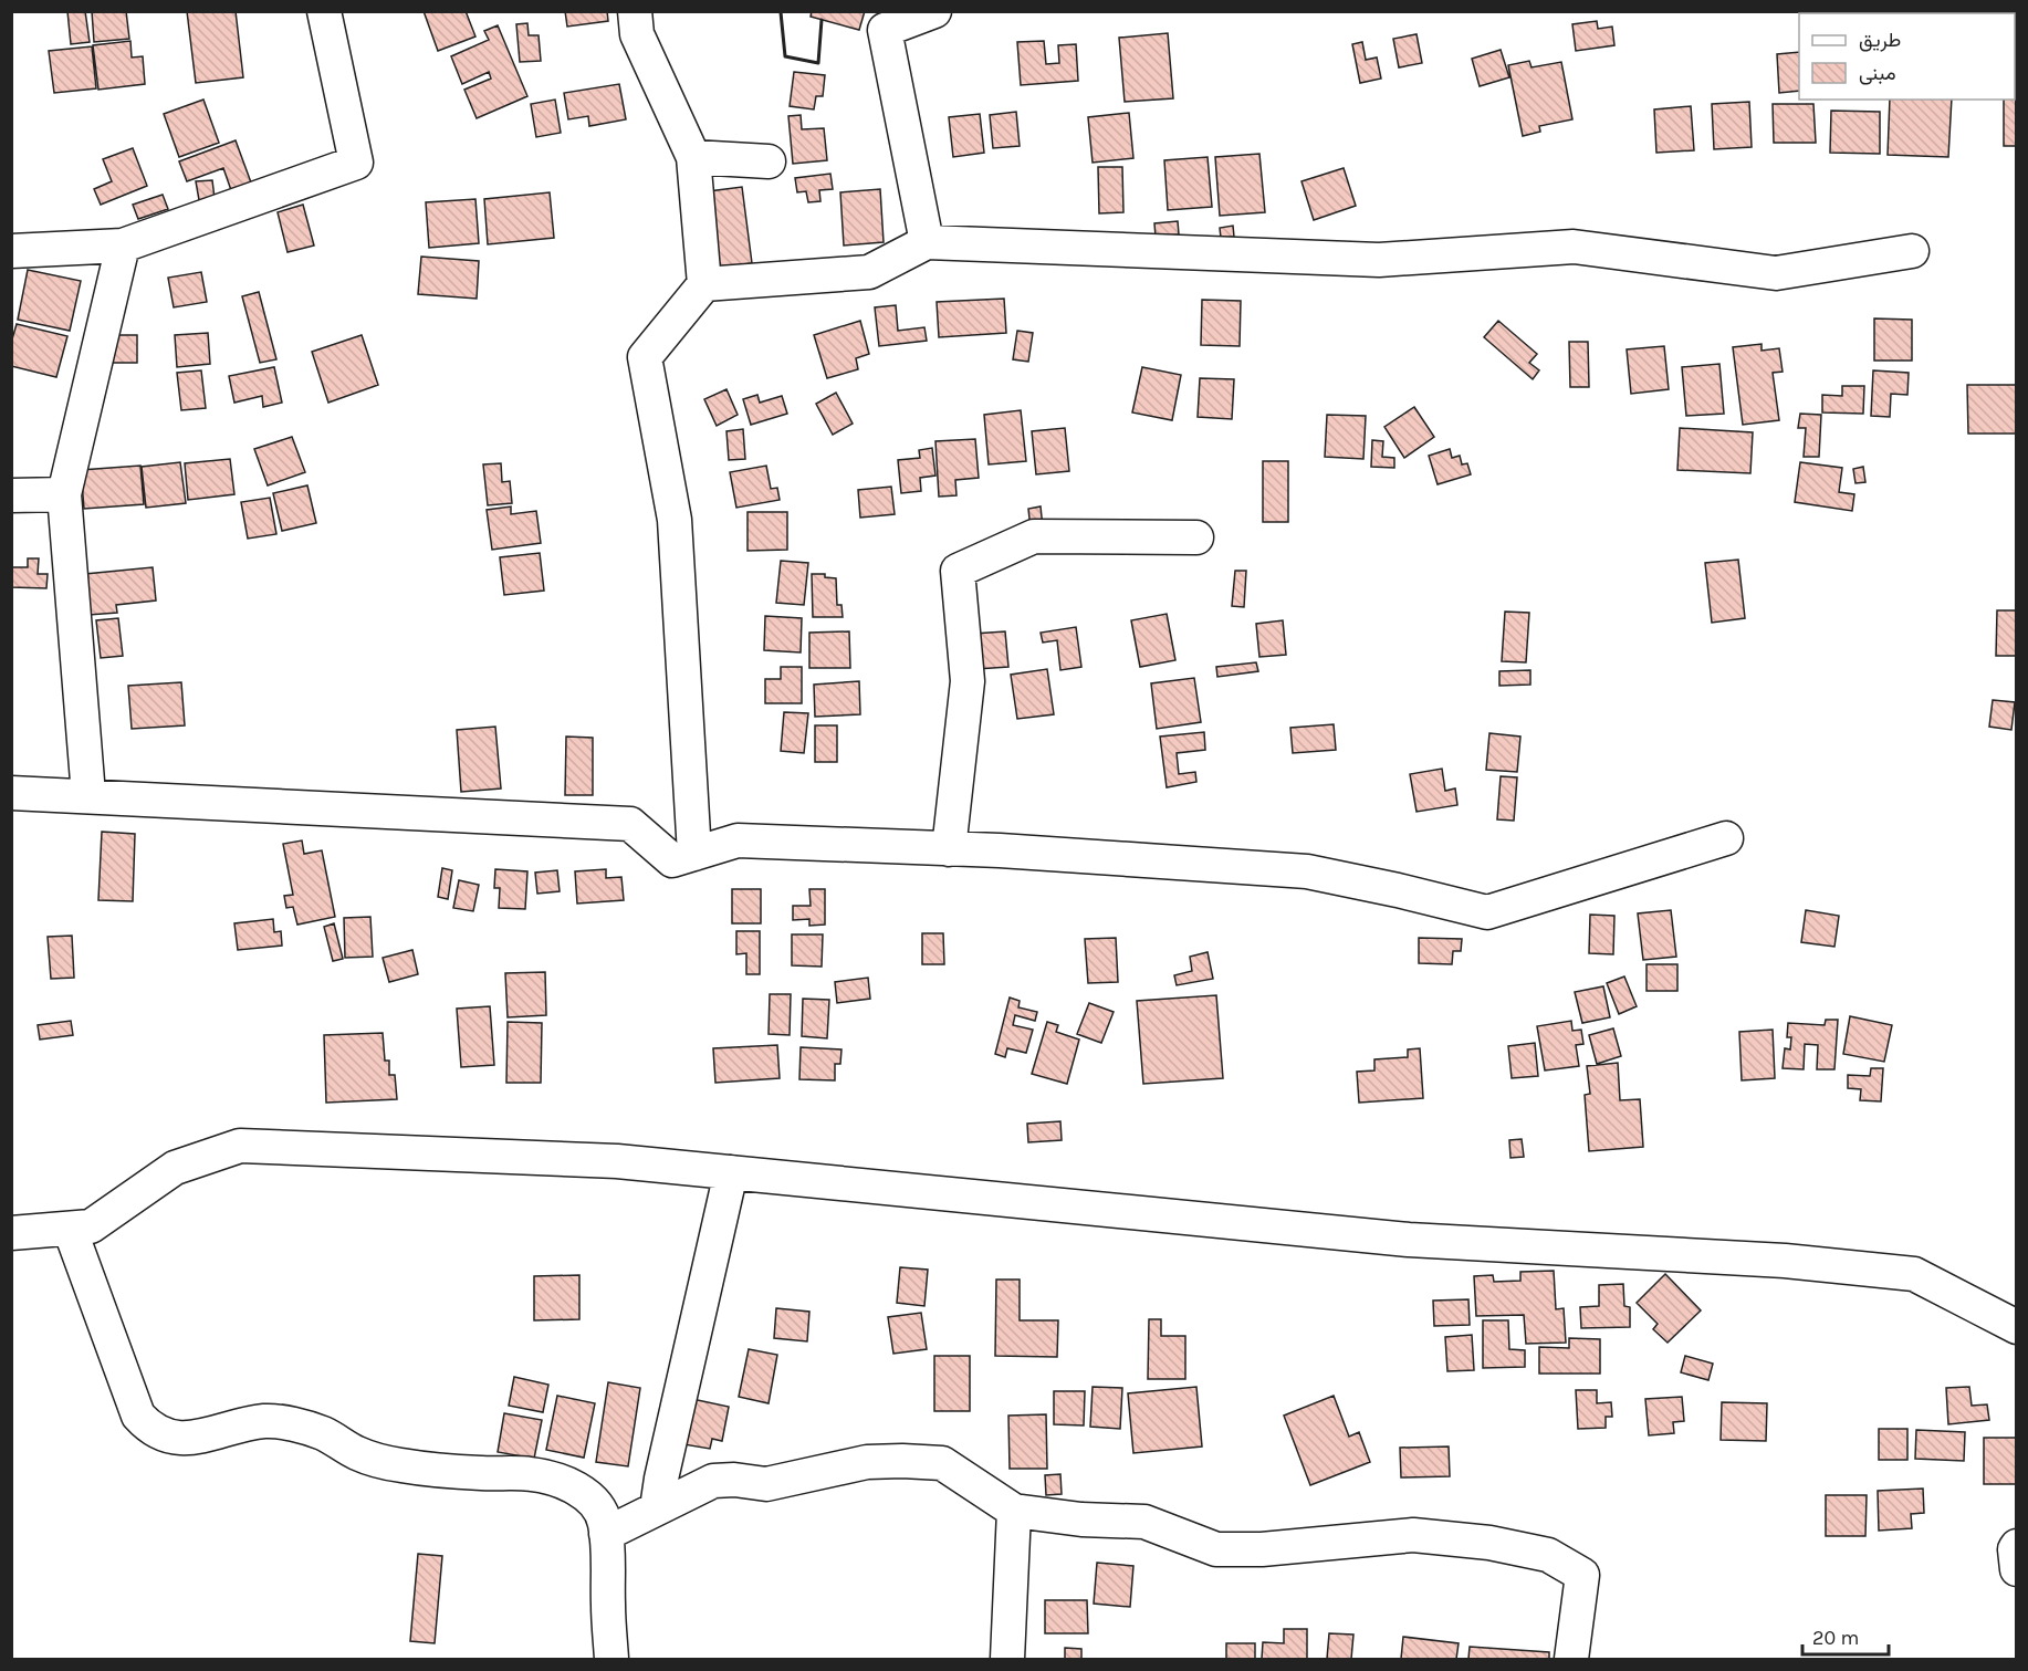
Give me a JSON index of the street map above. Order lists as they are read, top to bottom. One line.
{"legend":["طريق","مبنى"],"scale_bar":"20 m"}
